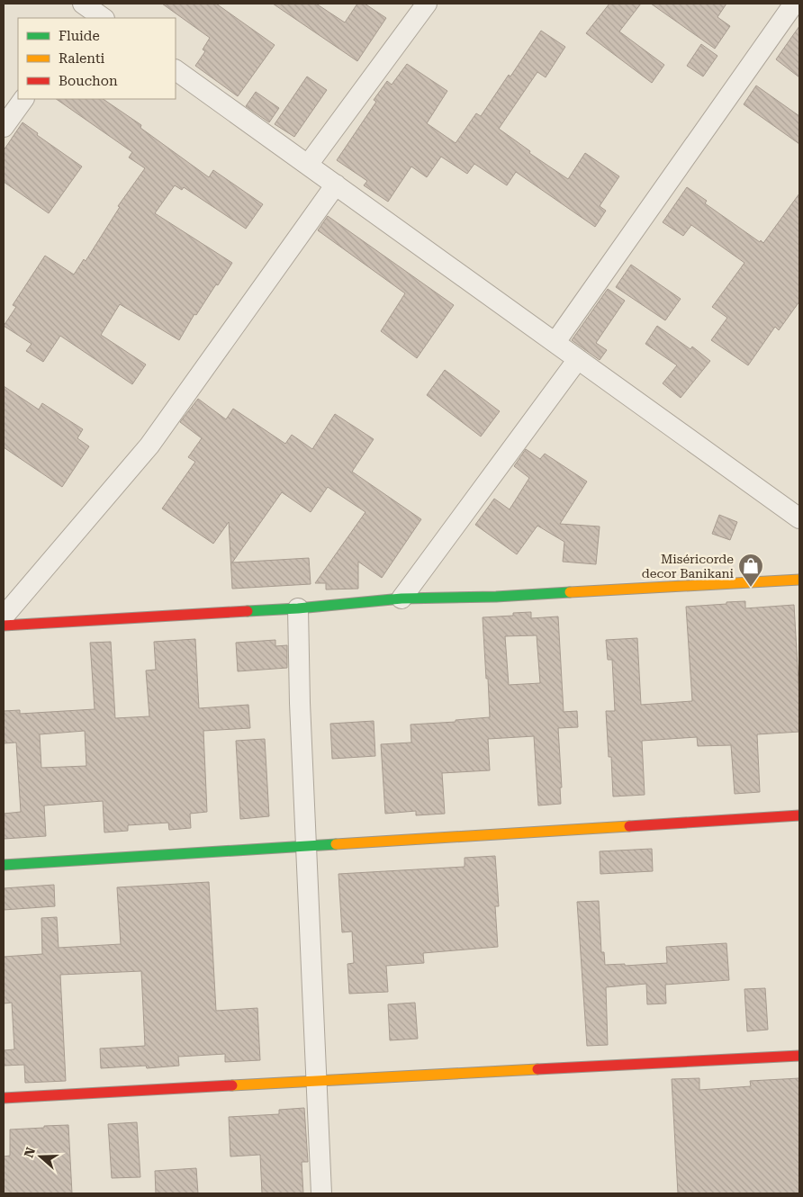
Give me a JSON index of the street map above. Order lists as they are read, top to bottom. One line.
{"places":{"shop":["Miséricorde decor Banikani"]},"legend":["Fluide","Ralenti","Bouchon"],"north":"left"}
